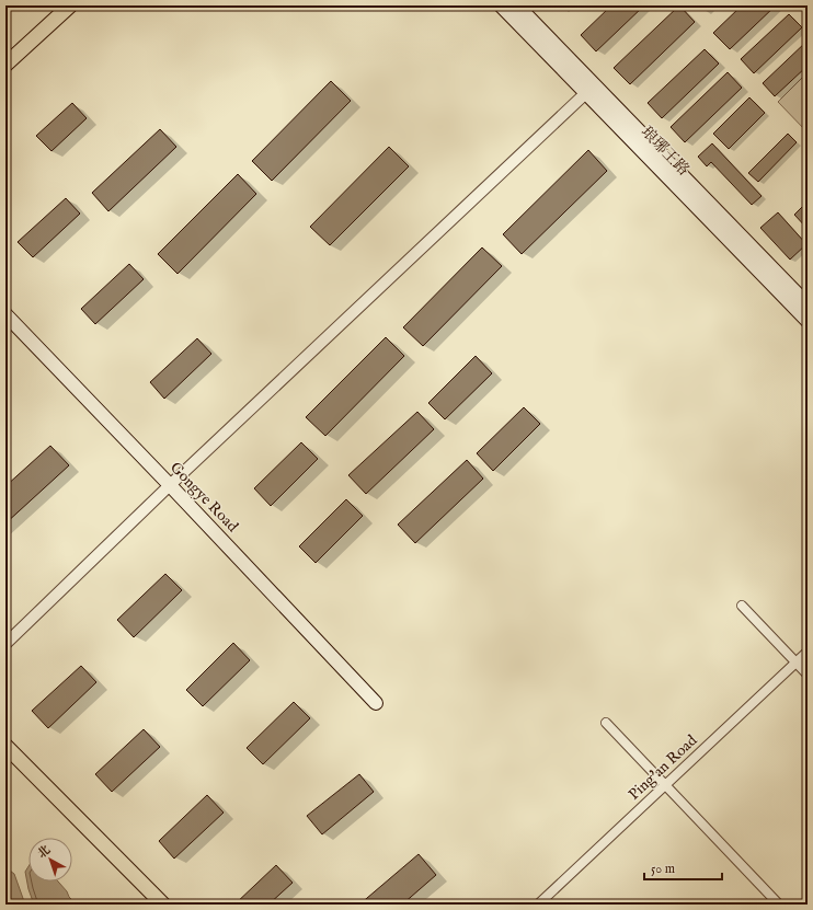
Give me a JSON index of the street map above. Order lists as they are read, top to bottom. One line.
{"streets":{"main road":["琅琊王路","Gongye Road"],"street":["Ping'an Road"]},"scale_bar":"50 m","north":"top left"}
